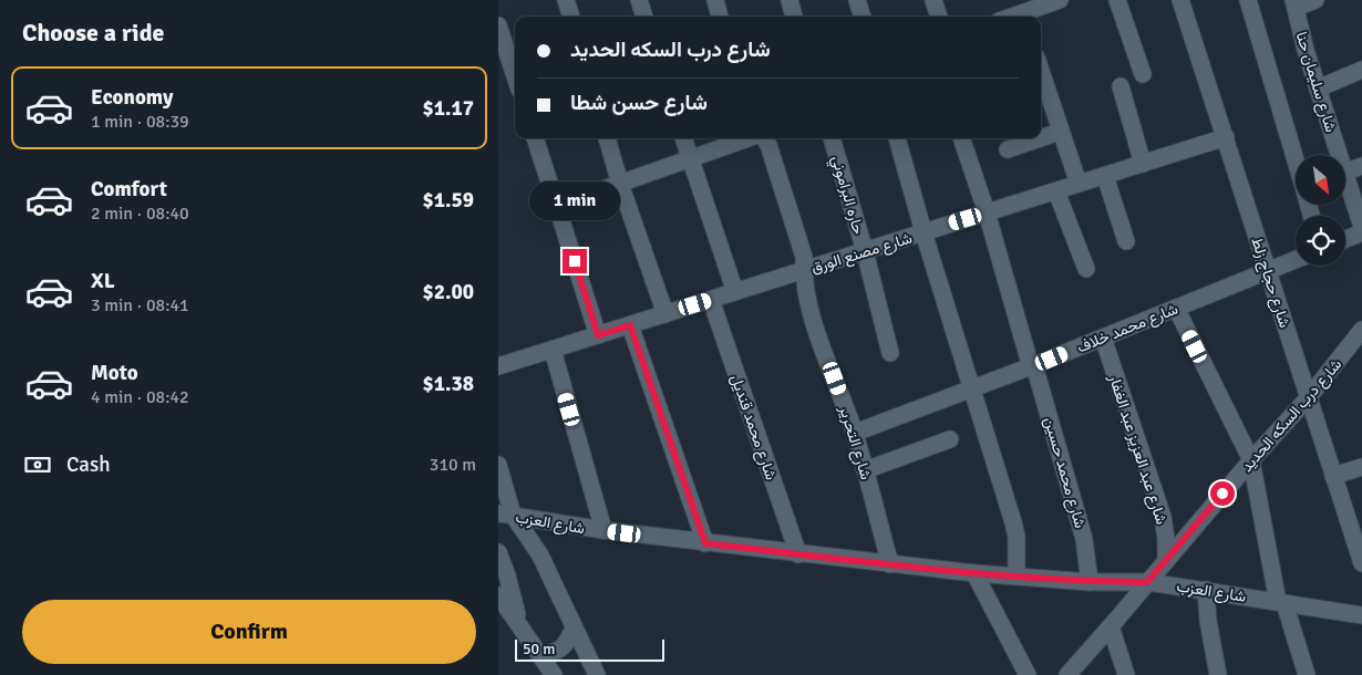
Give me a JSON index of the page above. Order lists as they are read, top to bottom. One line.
{"streets":{"street":["شارع سليمان حنا","حاره البراموني","شارع مصنع الورق","شارع حجاج زلط","شارع محمد خلاف","شارع درب السكه الحديد","شارع محمد قنديل","شارع التحرير","شارع عبد العزيز عبد الغفار","شارع محمد حسين","شارع العزب"]},"crossings":[["حاره البراموني","شارع مصنع الورق"],["شارع مصنع الورق","شارع حجاج زلط"],["شارع مصنع الورق","شارع محمد قنديل"],["شارع مصنع الورق","شارع التحرير"],["شارع مصنع الورق","شارع محمد حسين"],["شارع حجاج زلط","شارع محمد خلاف"],["شارع حجاج زلط","شارع درب السكه الحديد"],["شارع محمد خلاف","شارع التحرير"],["شارع محمد خلاف","شارع عبد العزيز عبد الغفار"],["شارع محمد خلاف","شارع محمد حسين"],["شارع درب السكه الحديد","شارع عبد العزيز عبد الغفار"],["شارع درب السكه الحديد","شارع العزب"],["شارع محمد قنديل","شارع العزب"],["شارع التحرير","شارع العزب"],["شارع محمد حسين","شارع العزب"]],"scale_bar":"50 m","north":"bottom right","page":{"heading":"Choose a ride","banner":["شارع درب السكه الحديد","شارع حسن شطا"],"list":[{"name":"Economy","note":"1 min · 08:39","value":"$1.17"},{"name":"Comfort","note":"2 min · 08:40","value":"$1.59"},{"name":"XL","note":"3 min · 08:41","value":"$2.00"},{"name":"Moto","note":"4 min · 08:42","value":"$1.38"}],"bubble":"1 min","pay":["Cash","310 m"],"buttons":"Confirm","scale":"50 m"}}
